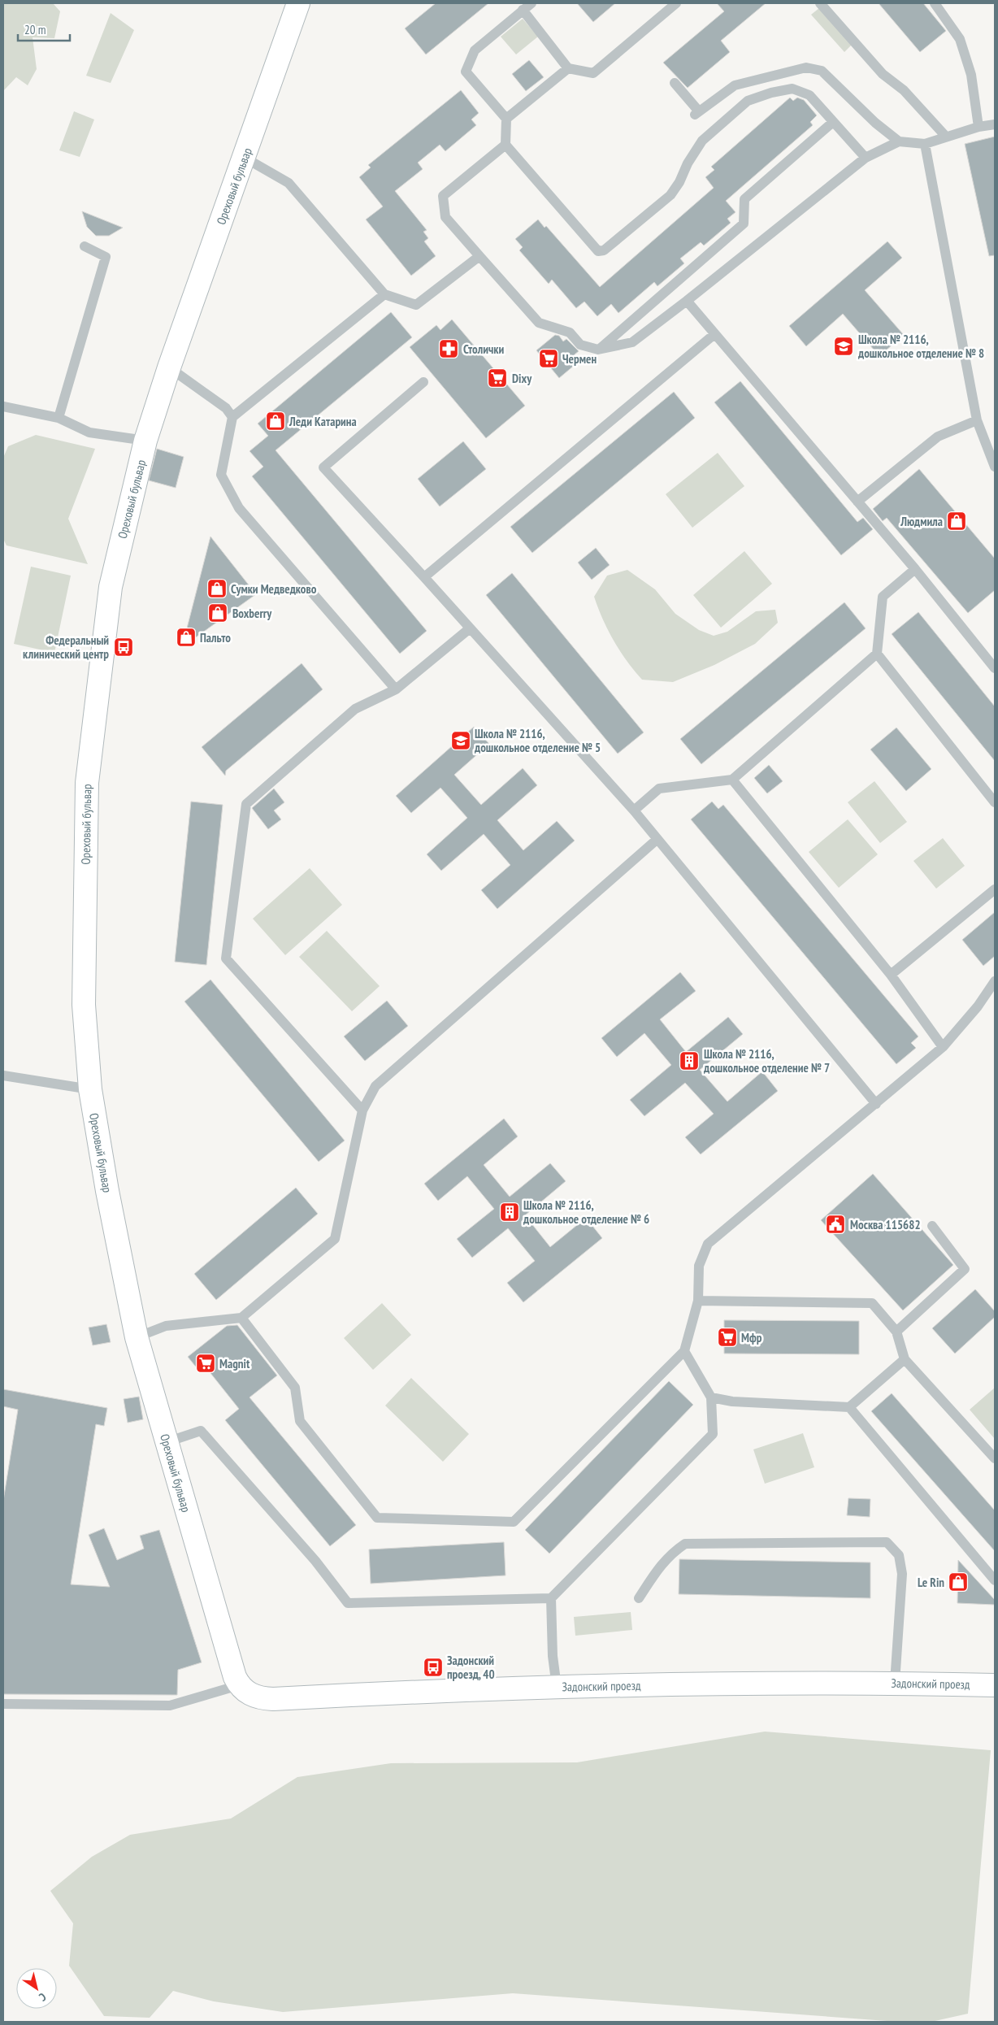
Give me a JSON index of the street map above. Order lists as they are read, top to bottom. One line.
{"streets":{"street":["Ореховый бульвар","Задонский проезд"]},"crossings":[["Ореховый бульвар","Задонский проезд"]],"places":{"school or university":["Школа № 2116, дошкольное отделение № 8","Школа № 2116, дошкольное отделение № 5"],"pharmacy":["Столички"],"supermarket":["Чермен","Dixy","Мфр","Magnit"],"shop":["Леди Катарина","Людмила","Сумки Медведково","Boxberry","Пальто","Le Rin"],"bus stop":["Федеральный клинический центр","Задонский проезд, 40"],"building":["Школа № 2116, дошкольное отделение № 7","Школа № 2116, дошкольное отделение № 6"],"public building":["Москва 115682"]},"scale_bar":"20 m","north":"bottom right"}
